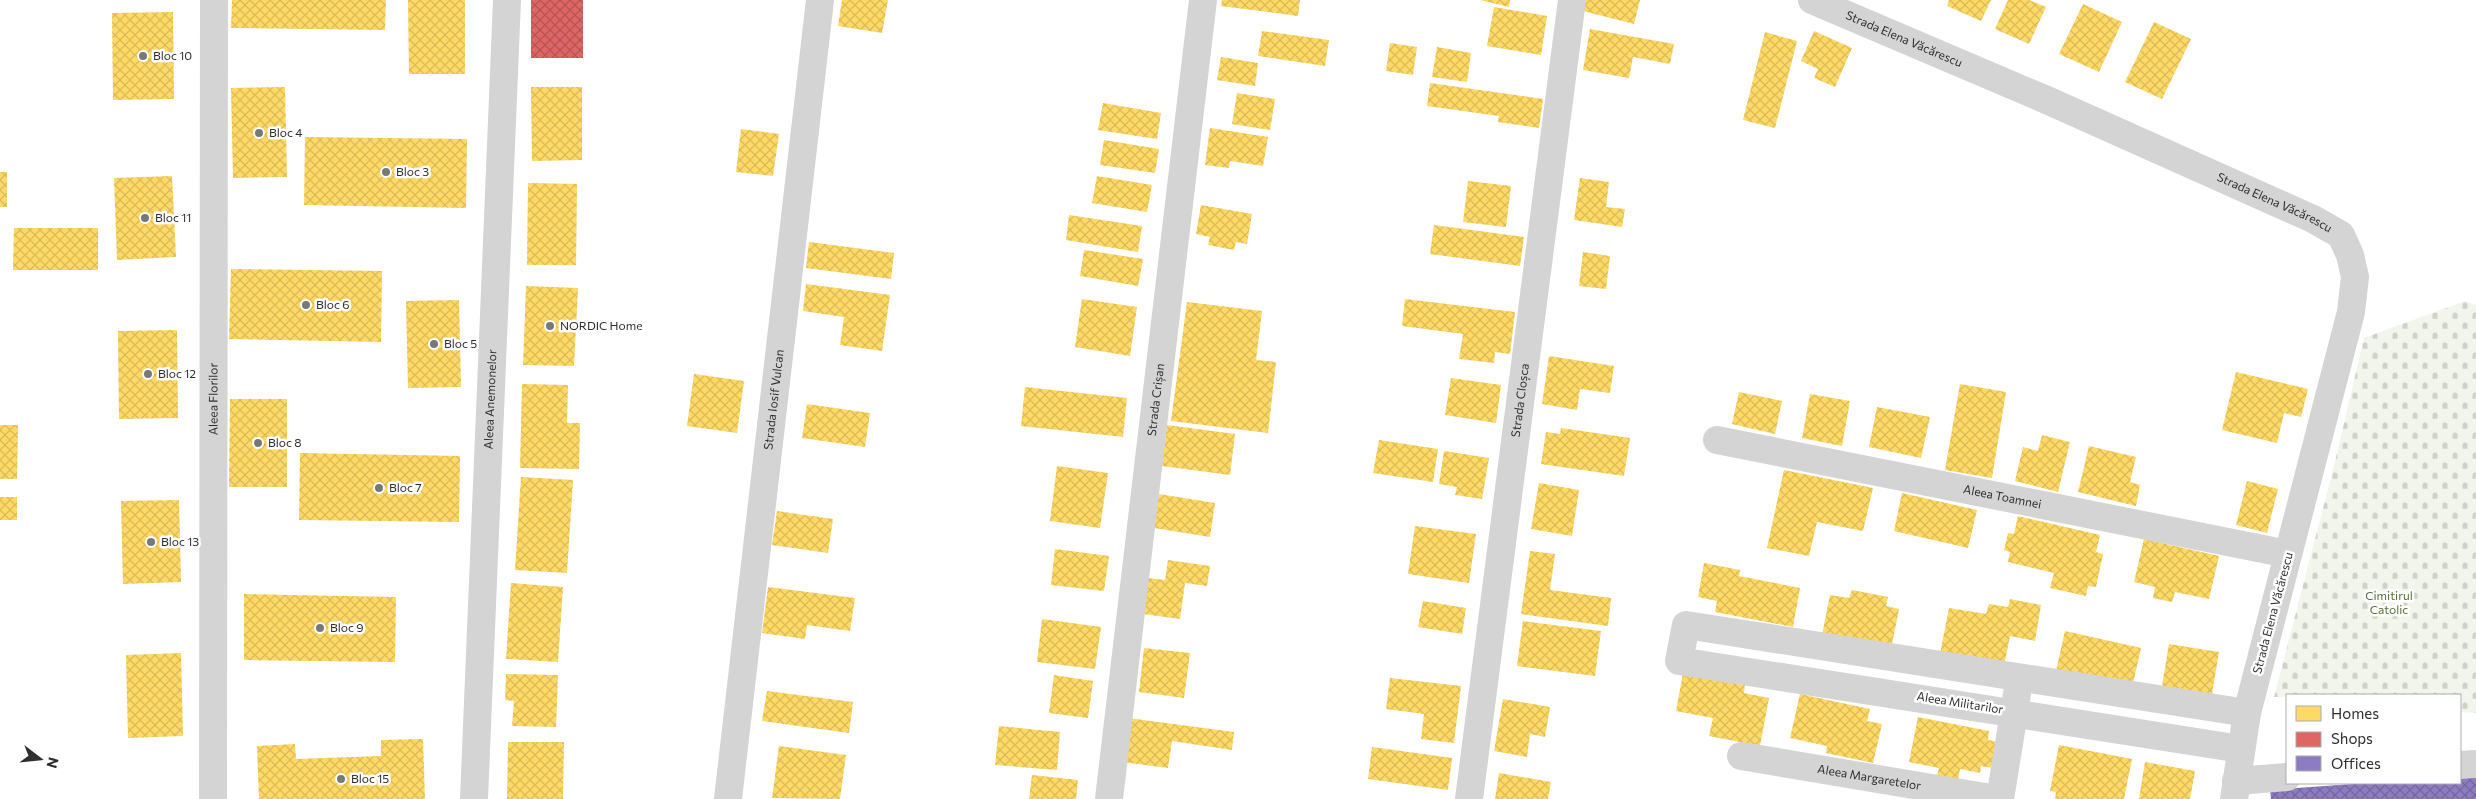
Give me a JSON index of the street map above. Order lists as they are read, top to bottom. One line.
{"streets":{"street":["Strada Elena Văcărescu","Aleea Florilor","Aleea Anemonelor","Strada Iosif Vulcan","Strada Crișan","Strada Cloșca","Aleea Toamnei","Aleea Militarilor","Aleea Margaretelor"]},"crossings":[["Strada Elena Văcărescu","Aleea Toamnei"],["Strada Elena Văcărescu","Aleea Militarilor"],["Aleea Militarilor","Aleea Margaretelor"]],"parks":["Cimitirul Catolic"],"places":["Bloc 10","Bloc 4","Bloc 3","Bloc 11","Bloc 6","NORDIC Home","Bloc 5","Bloc 12","Bloc 8","Bloc 7","Bloc 13","Bloc 9","Bloc 15"],"legend":["Homes","Shops","Offices"],"north":"right"}
